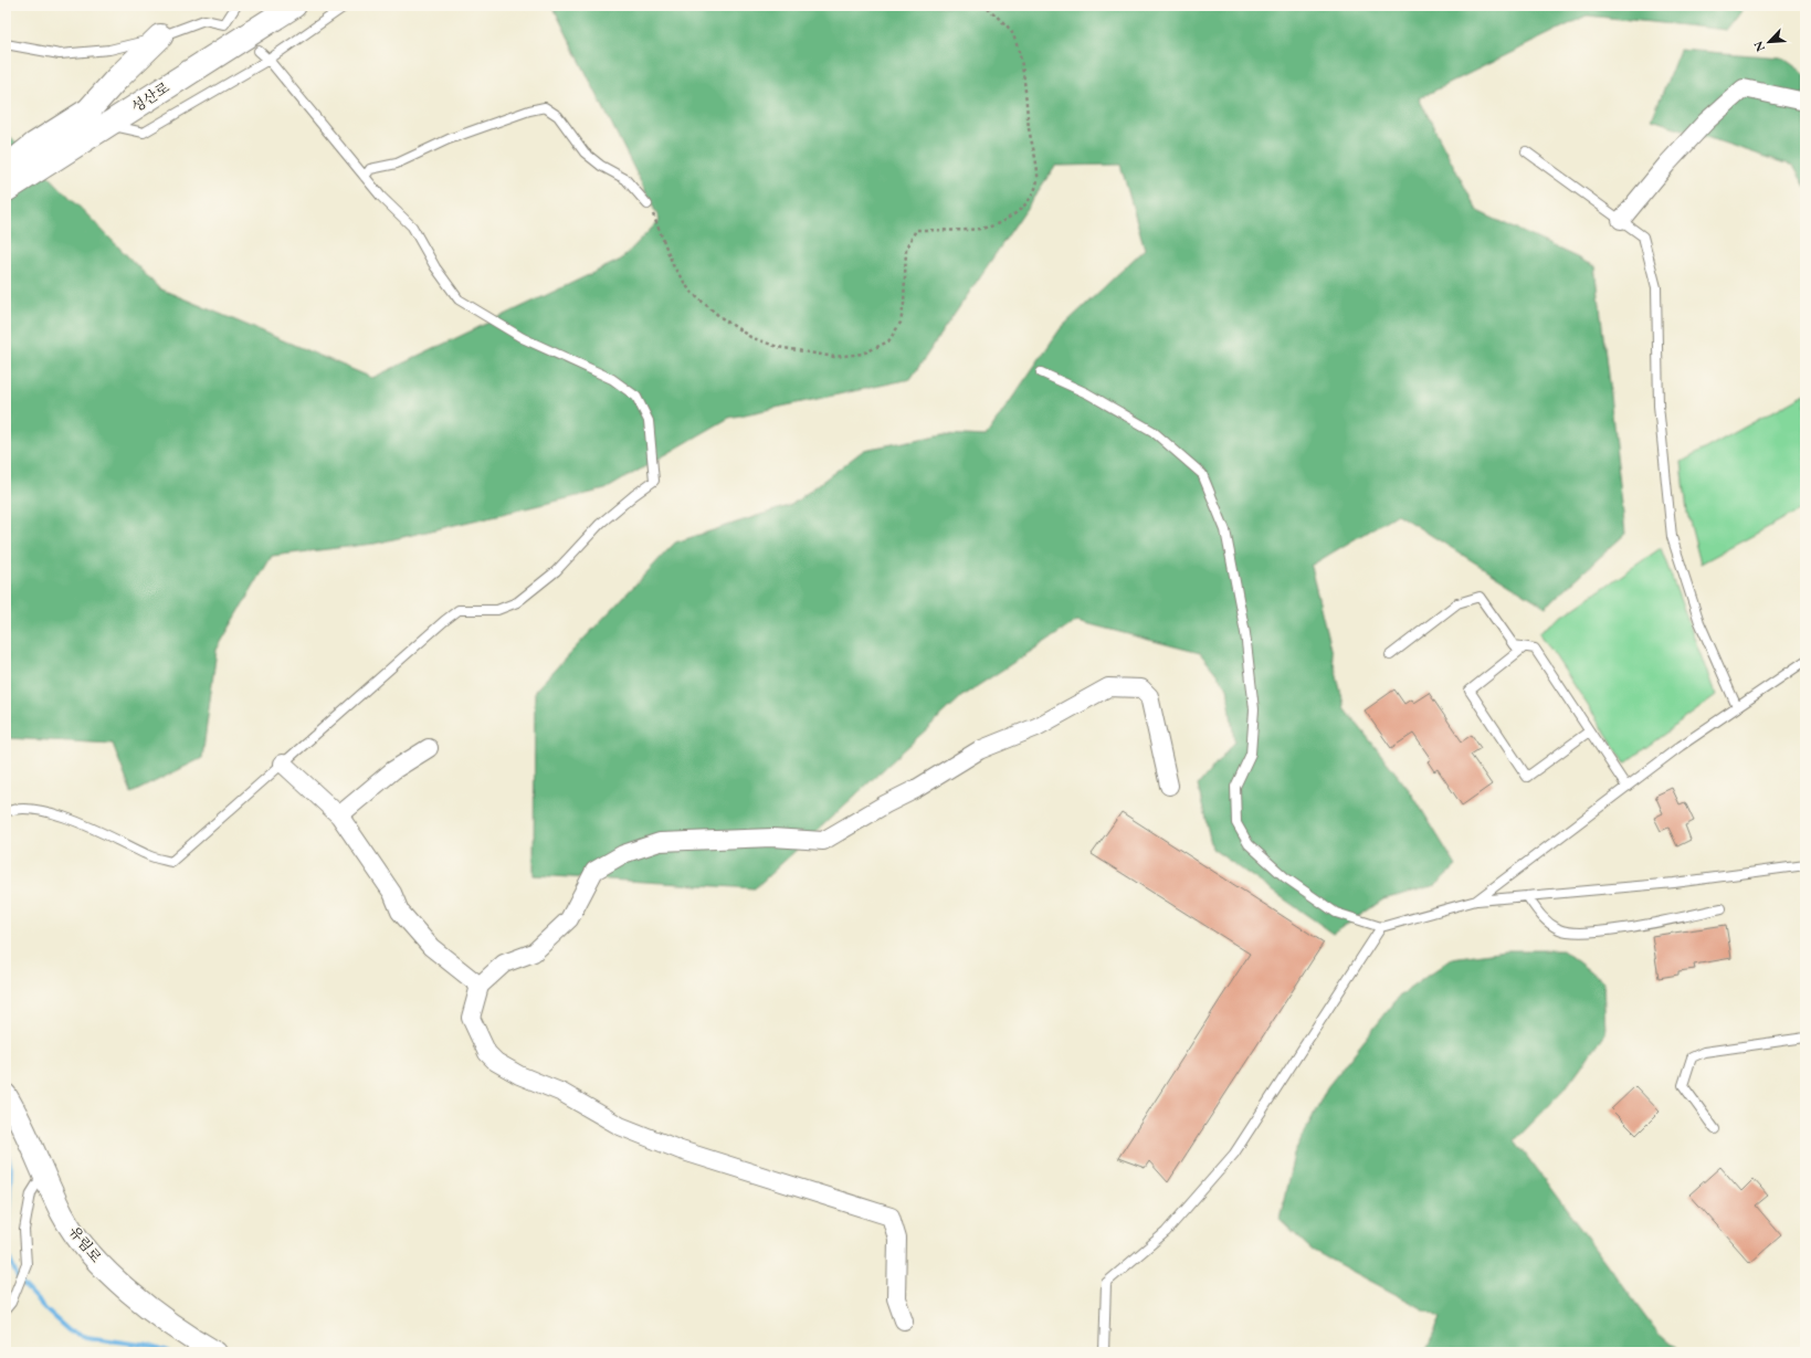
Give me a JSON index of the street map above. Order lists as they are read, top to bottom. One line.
{"streets":{"main road":["성산로"],"street":["유림로"]},"north":"bottom left"}
